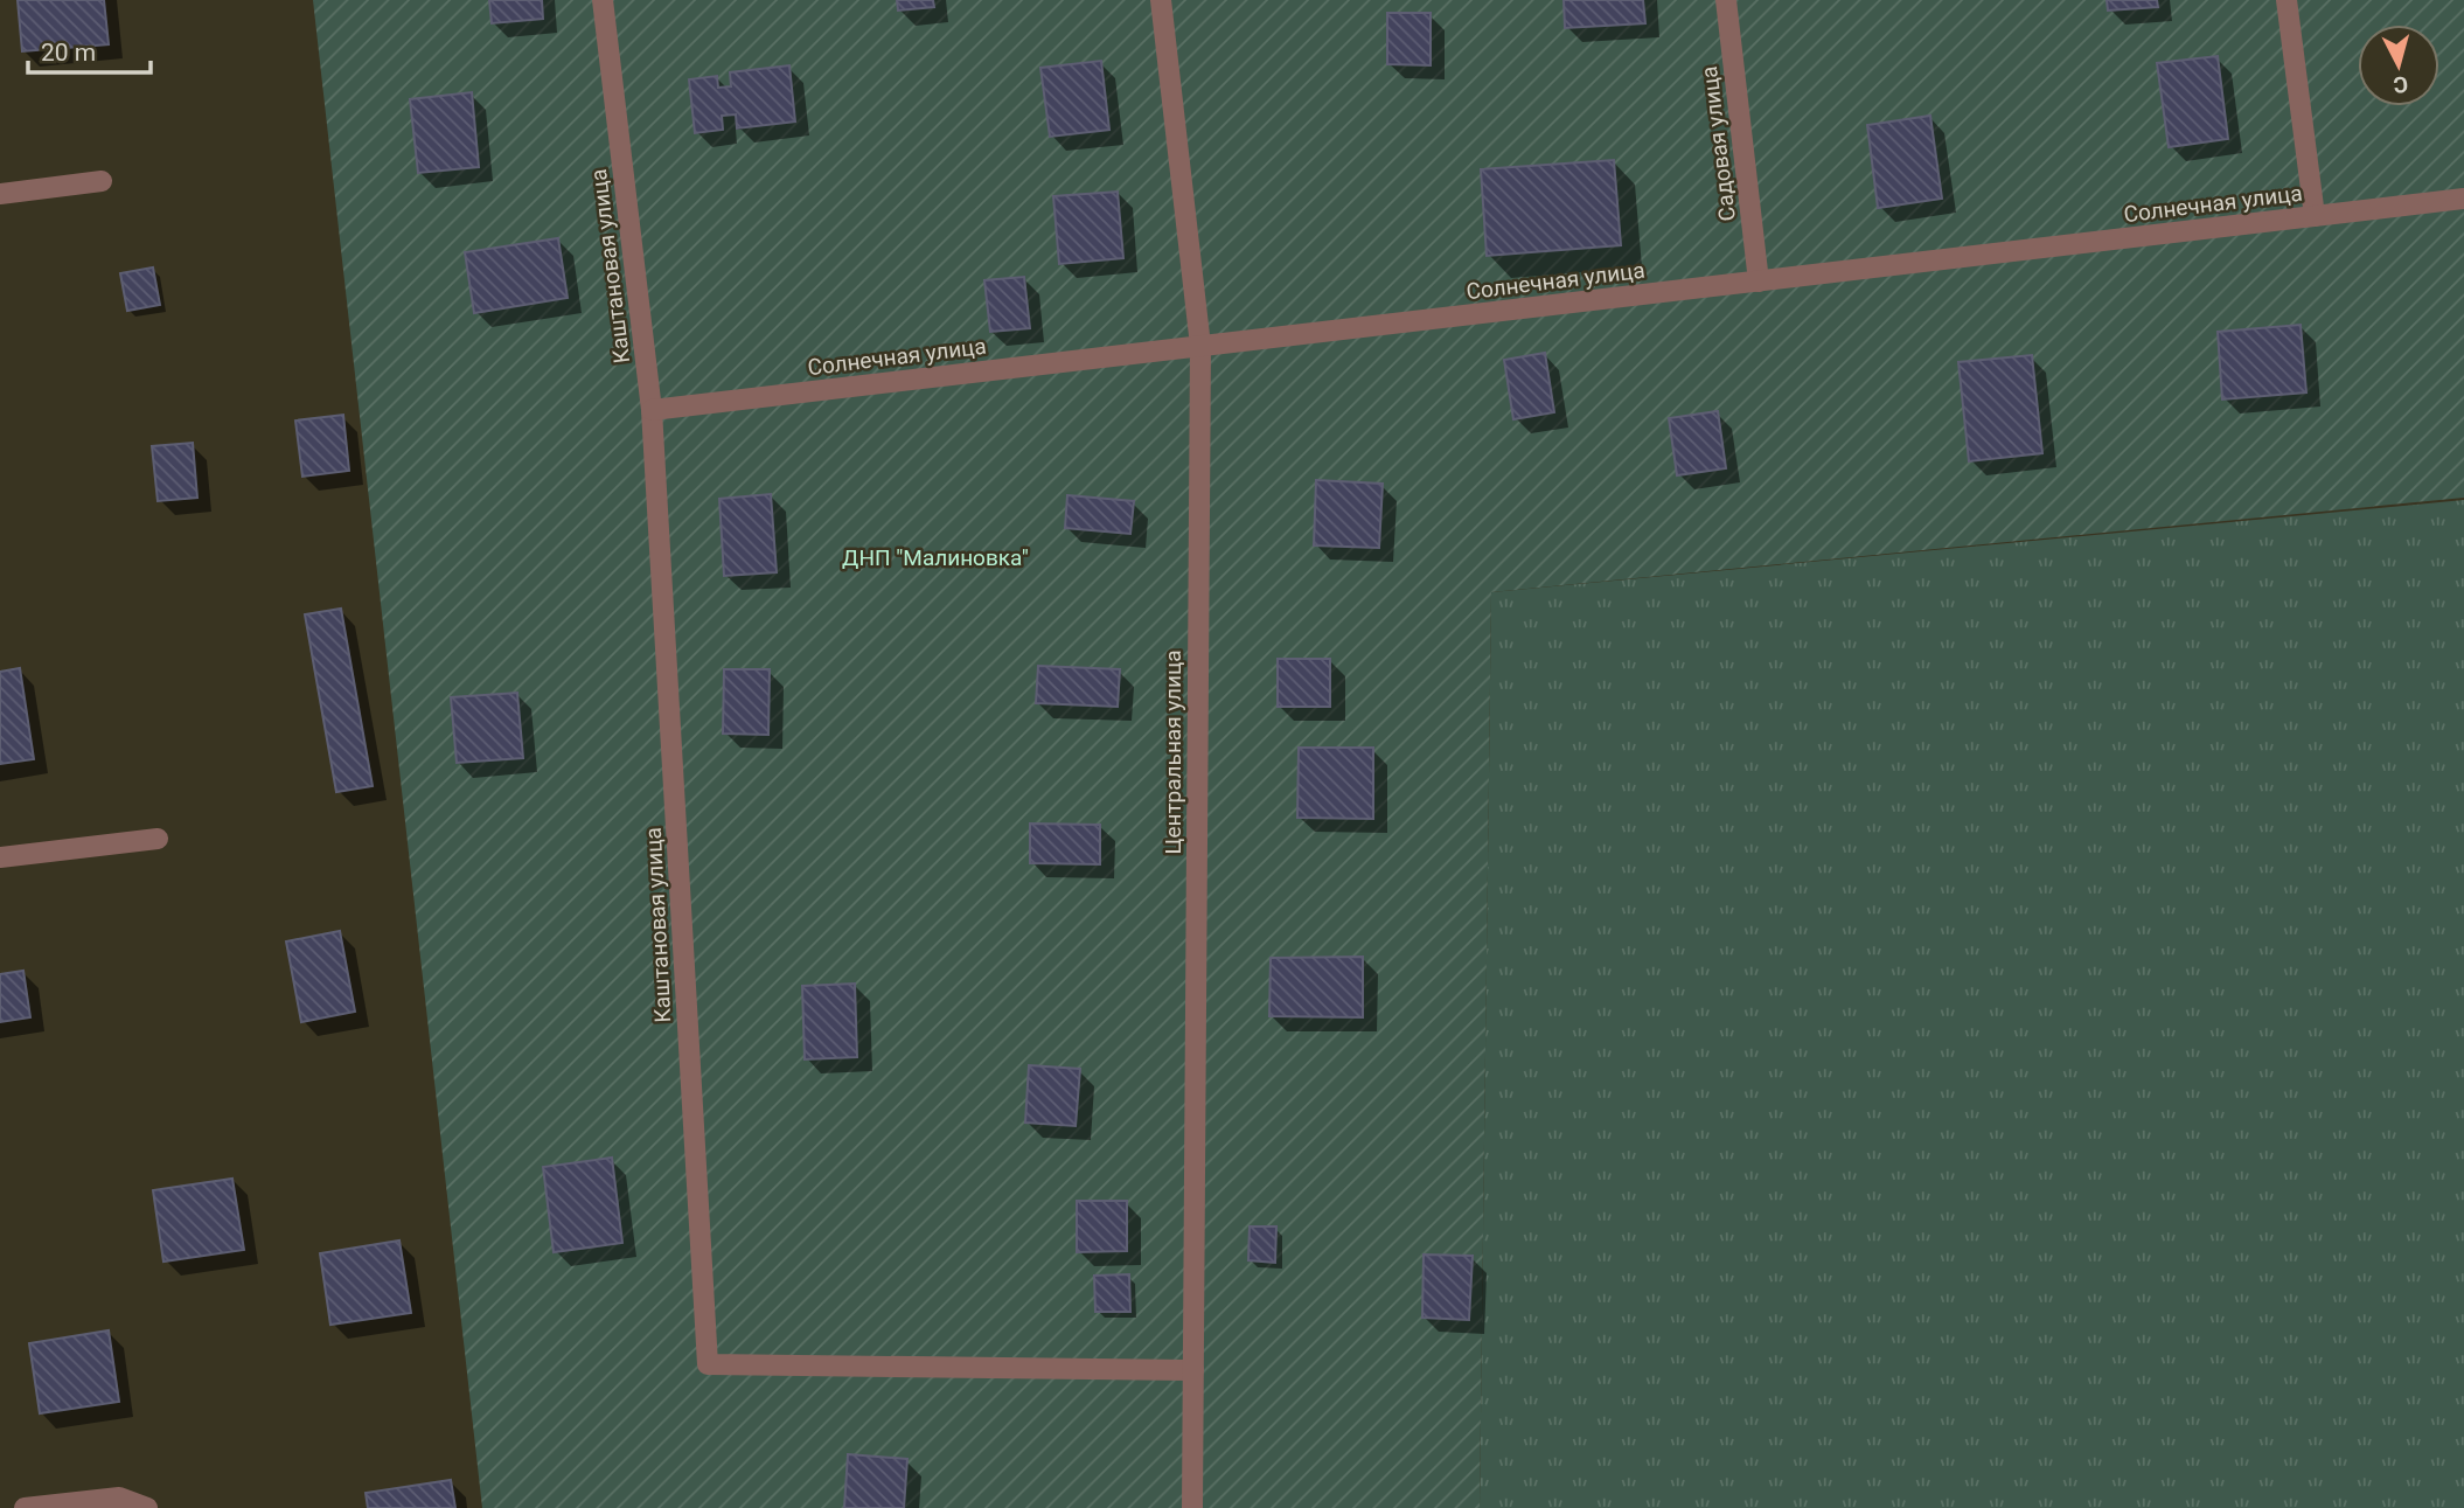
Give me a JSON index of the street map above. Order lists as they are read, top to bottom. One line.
{"streets":{"street":["Садовая улица","Солнечная улица","Каштановая улица","Центральная улица"]},"crossings":[["Садовая улица","Солнечная улица"],["Солнечная улица","Каштановая улица"],["Солнечная улица","Центральная улица"],["Каштановая улица","Центральная улица"]],"parks":["ДНП \"Малиновка\""],"scale_bar":"20 m","north":"bottom"}
